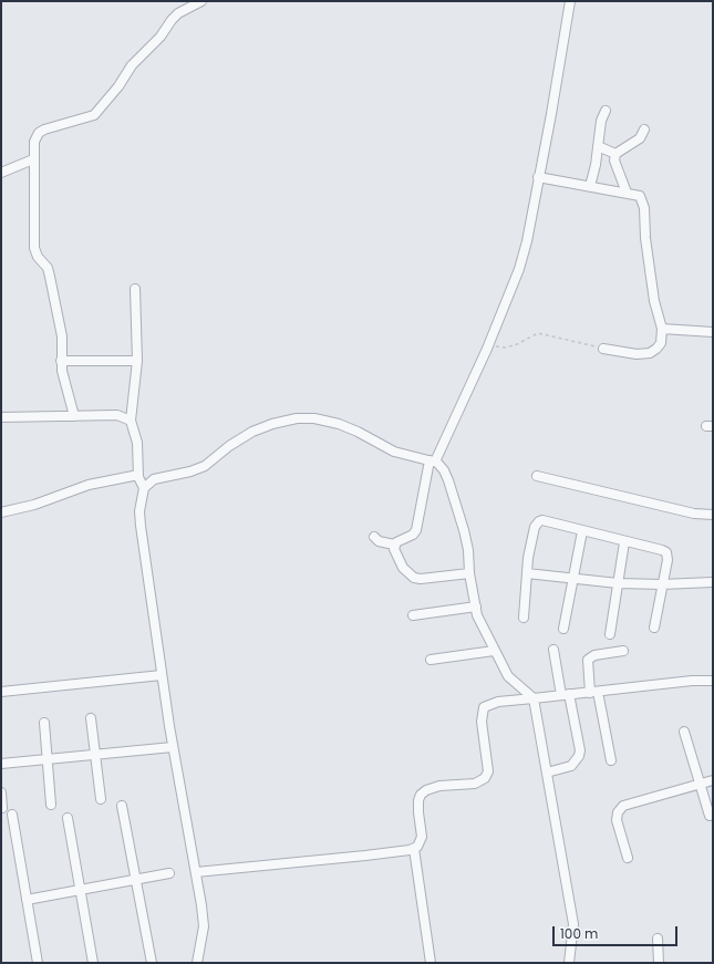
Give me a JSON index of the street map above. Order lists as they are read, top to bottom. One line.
{"scale_bar":"100 m"}
